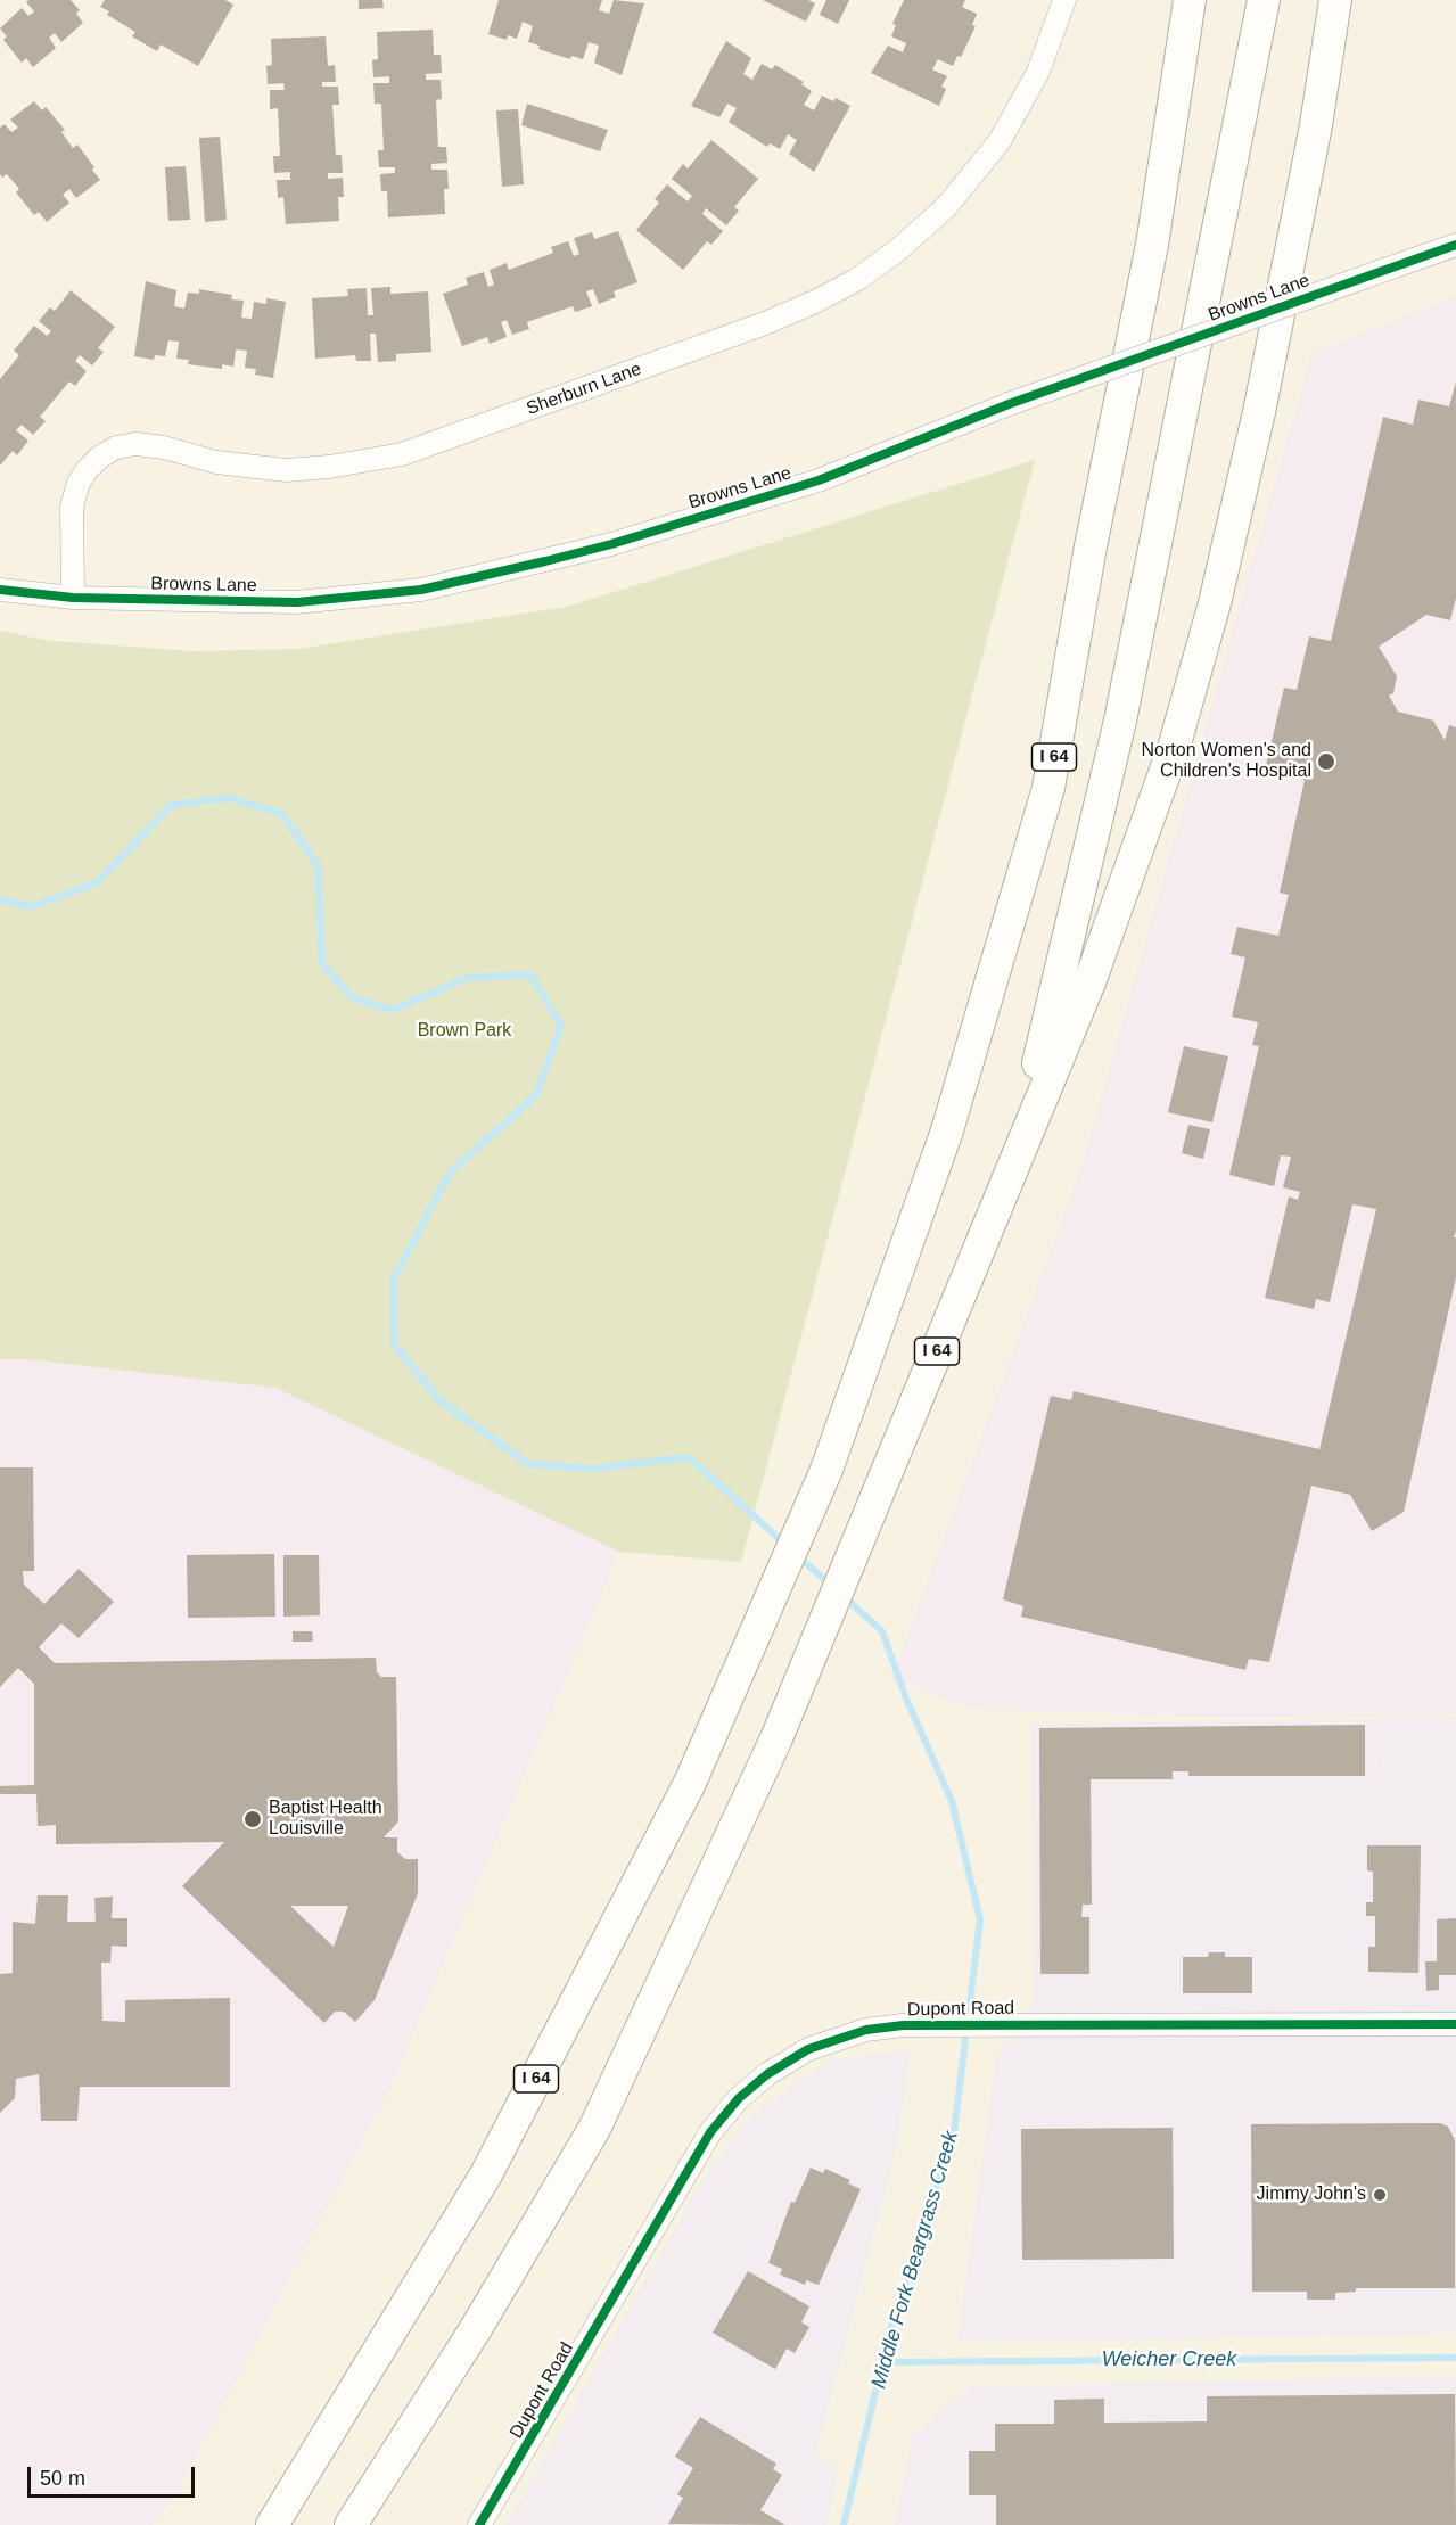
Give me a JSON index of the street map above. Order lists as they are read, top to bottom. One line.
{"streets":{"highway":["I 64"],"street":["Browns Lane","Sherburn Lane","Dupont Road"]},"crossings":[["Browns Lane","Sherburn Lane"]],"water":["Middle Fork Beargrass Creek","Weicher Creek"],"parks":["Brown Park"],"places":["Norton Women's and Children's Hospital","Baptist Health Louisville","Jimmy John's"],"scale_bar":"50 m"}
